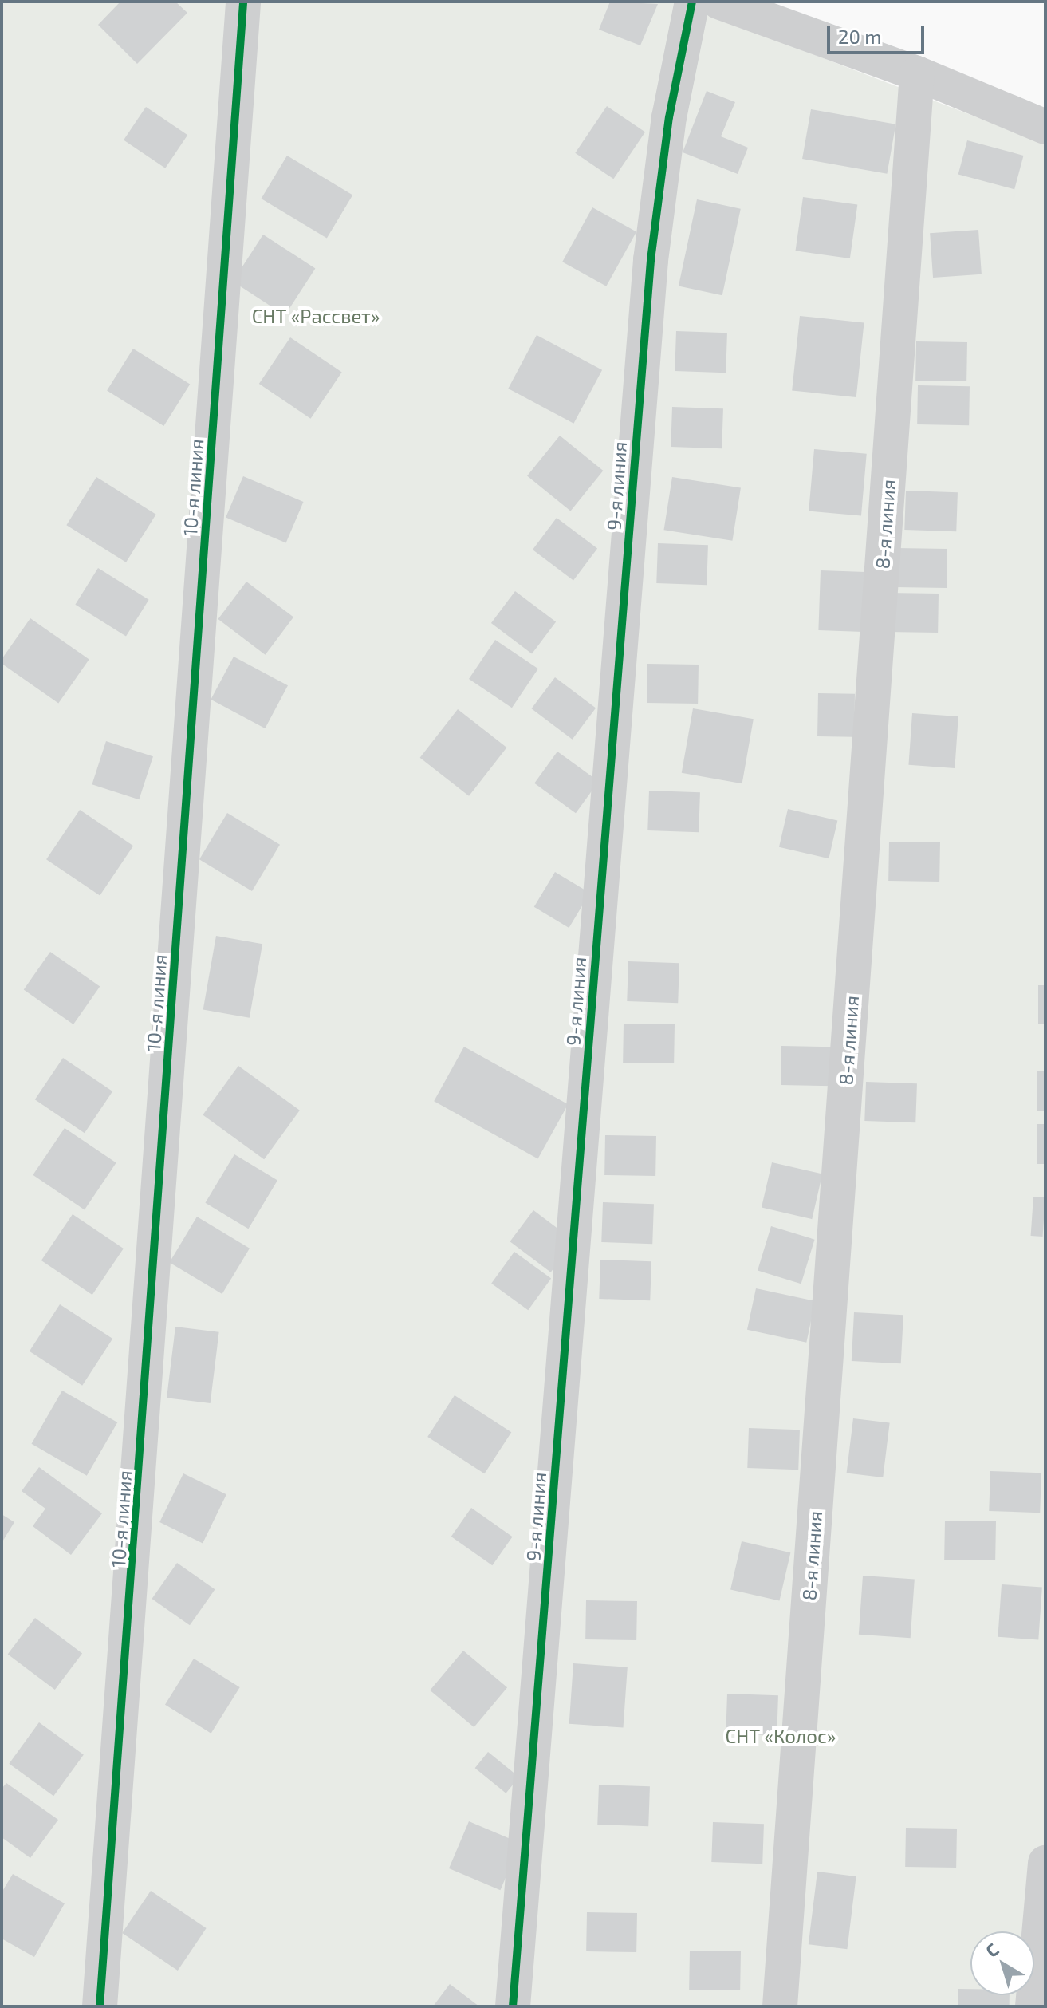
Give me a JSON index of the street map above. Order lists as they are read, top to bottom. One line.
{"streets":{"street":["9-я линия","10-я линия","8-я линия"]},"parks":["СНТ «Рассвет»","СНТ «Колос»"],"scale_bar":"20 m","north":"top left"}
